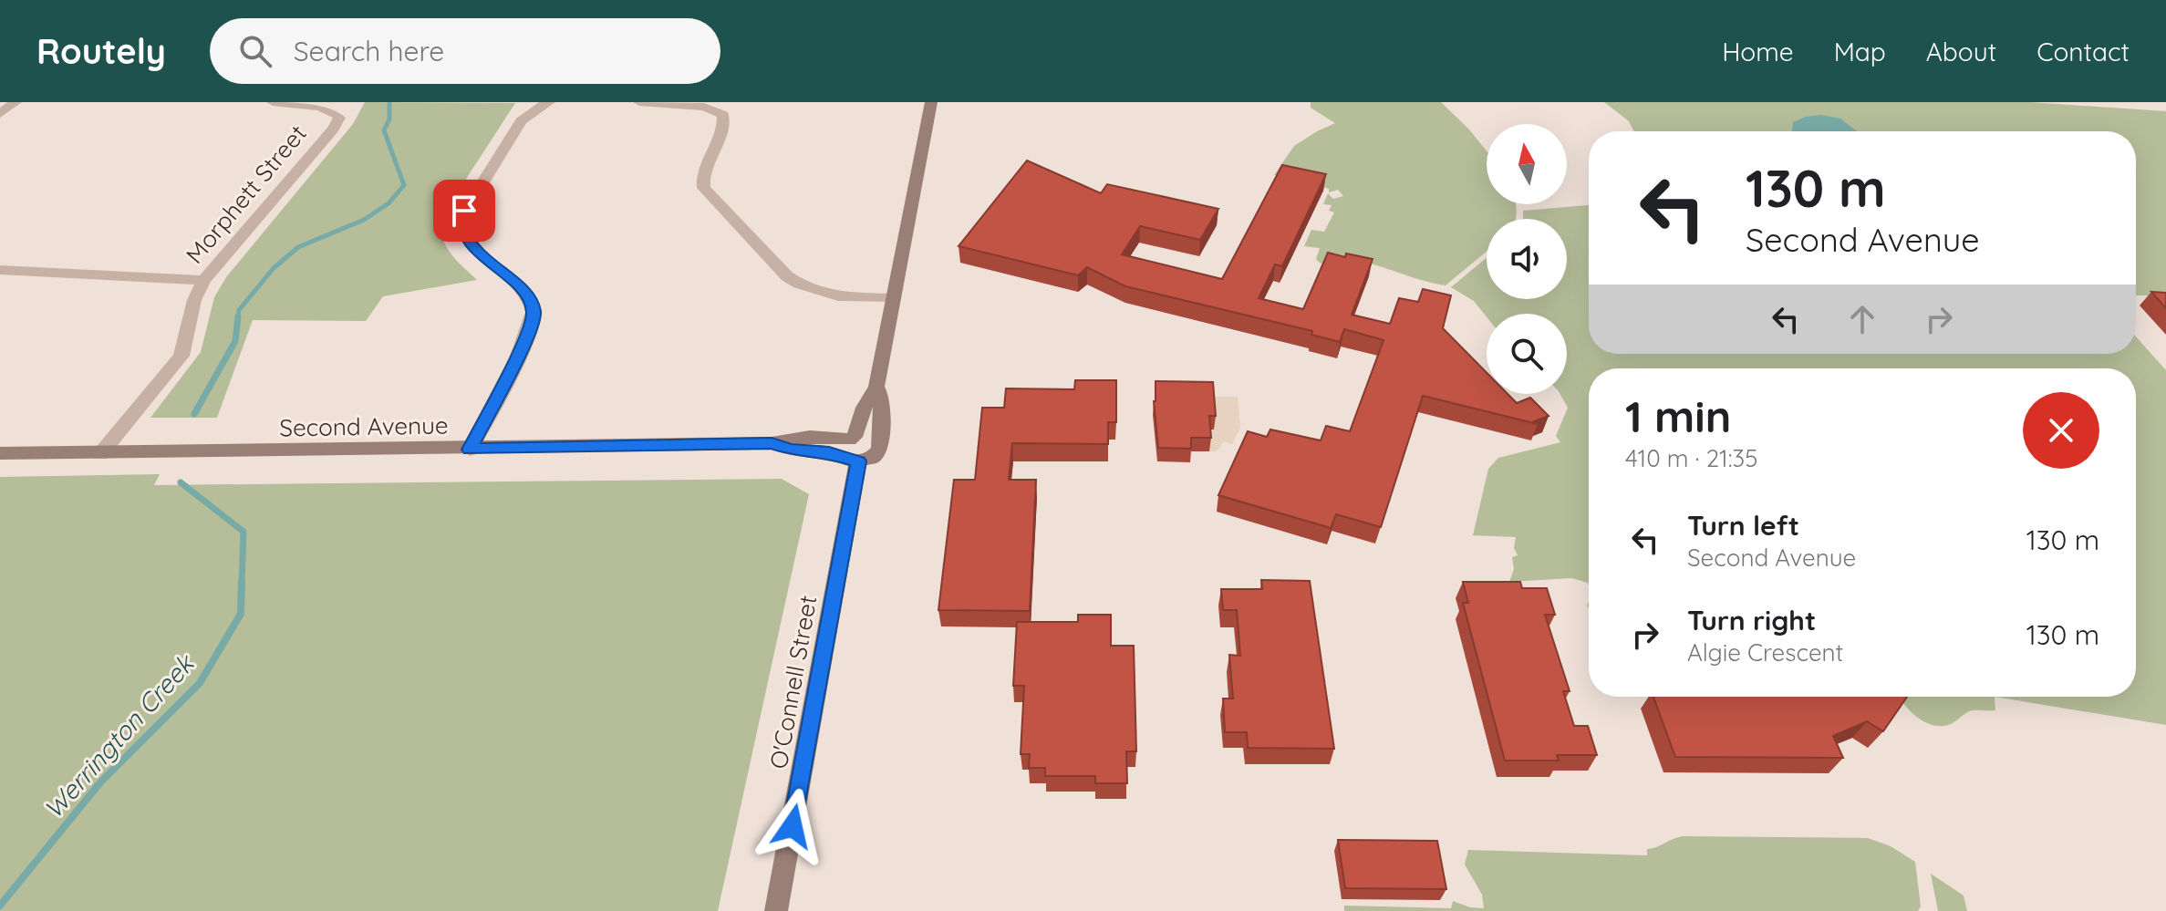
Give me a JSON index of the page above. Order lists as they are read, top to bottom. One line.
{"streets":{"street":["Morphett Street","Second Avenue","O'Connell Street"]},"crossings":[["Morphett Street","Second Avenue"],["Second Avenue","O'Connell Street"]],"water":["Werrington Creek"],"north":"top","page":{"header":"Routely","search":"Search here","nav":["Home","Map","About","Contact"],"turn":["130 m","Second Avenue"],"heading":["1 min","410 m · 21:35"],"list":[{"name":"Turn left","note":"Second Avenue","value":"130 m"},{"name":"Turn right","note":"Algie Crescent","value":"130 m"}]}}
